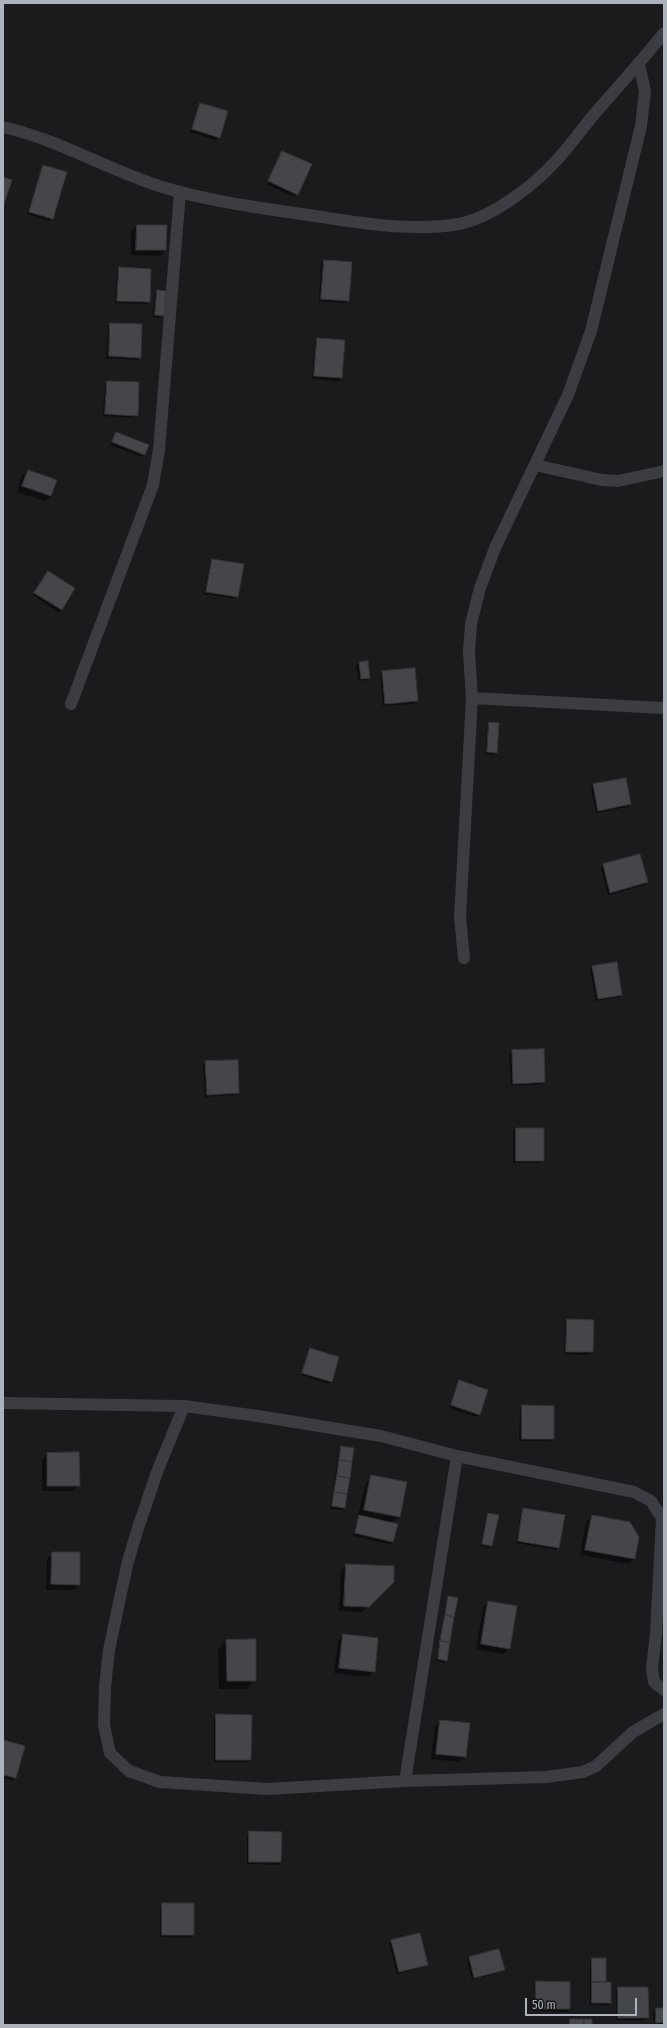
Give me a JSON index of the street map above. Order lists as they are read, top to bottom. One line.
{"scale_bar":"50 m"}
